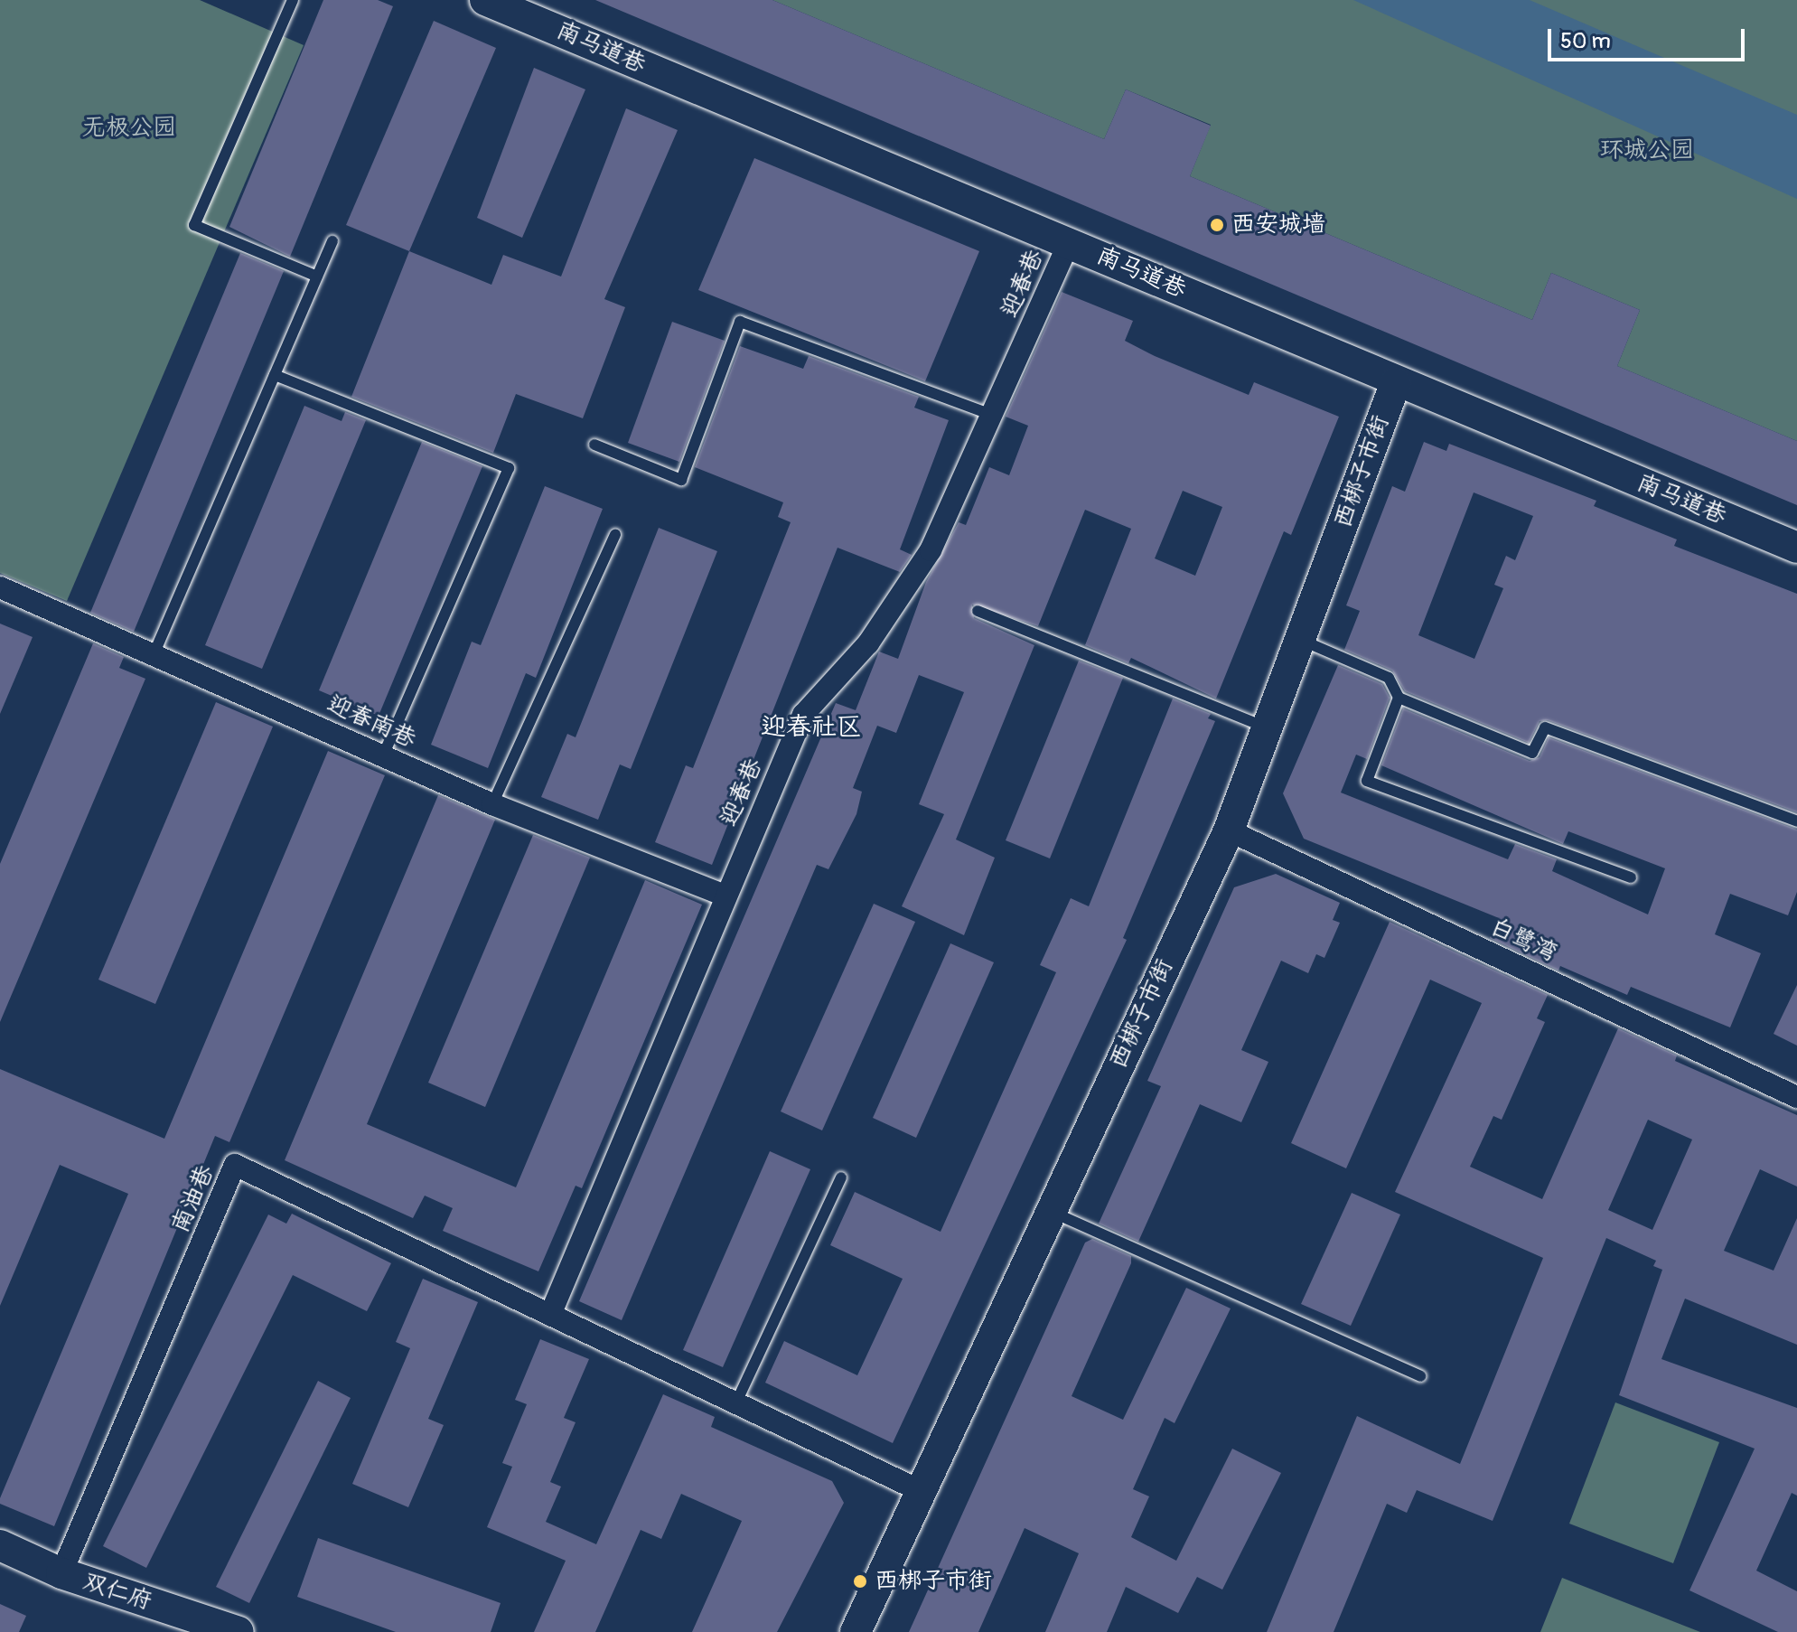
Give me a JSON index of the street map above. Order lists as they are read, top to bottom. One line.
{"streets":{"street":["南马道巷","迎春巷","西梆子市街","迎春南巷","白鹭湾","南油巷","双仁府"]},"crossings":[["南马道巷","迎春巷"],["南马道巷","西梆子市街"],["迎春巷","迎春南巷"],["迎春巷","南油巷"],["西梆子市街","白鹭湾"],["南油巷","双仁府"]],"districts":["迎春社区"],"parks":["无极公园","环城公园"],"places":["西安城墙","西梆子市街"],"scale_bar":"50 m"}
